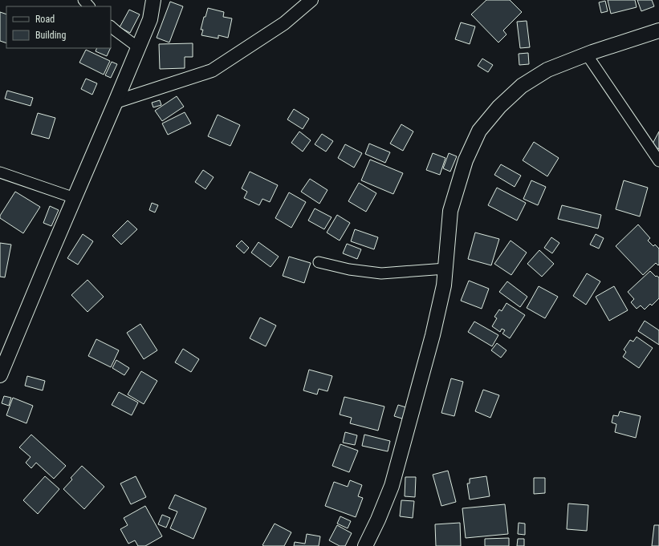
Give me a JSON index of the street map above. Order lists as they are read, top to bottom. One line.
{"legend":["Road","Building"]}
